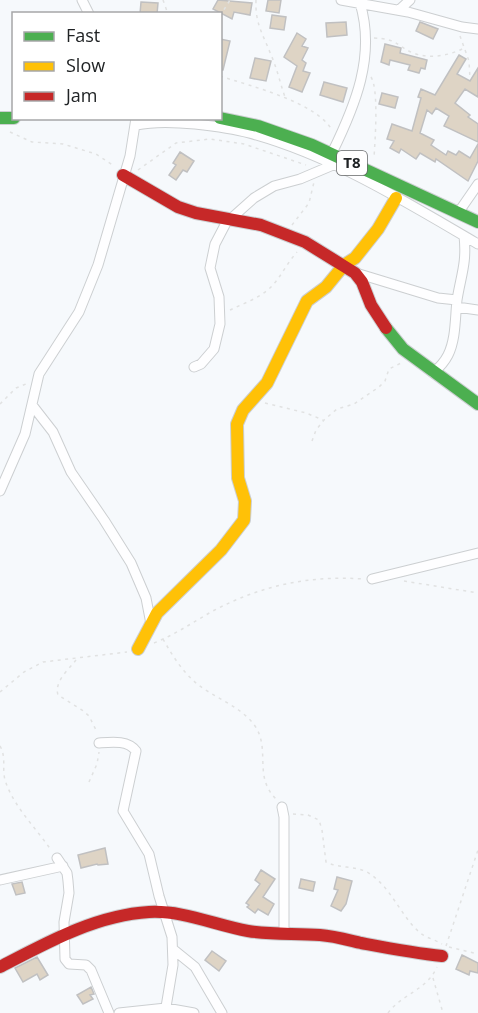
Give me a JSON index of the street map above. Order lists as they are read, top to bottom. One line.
{"streets":{"main road":["T8"]},"legend":["Fast","Slow","Jam"]}
